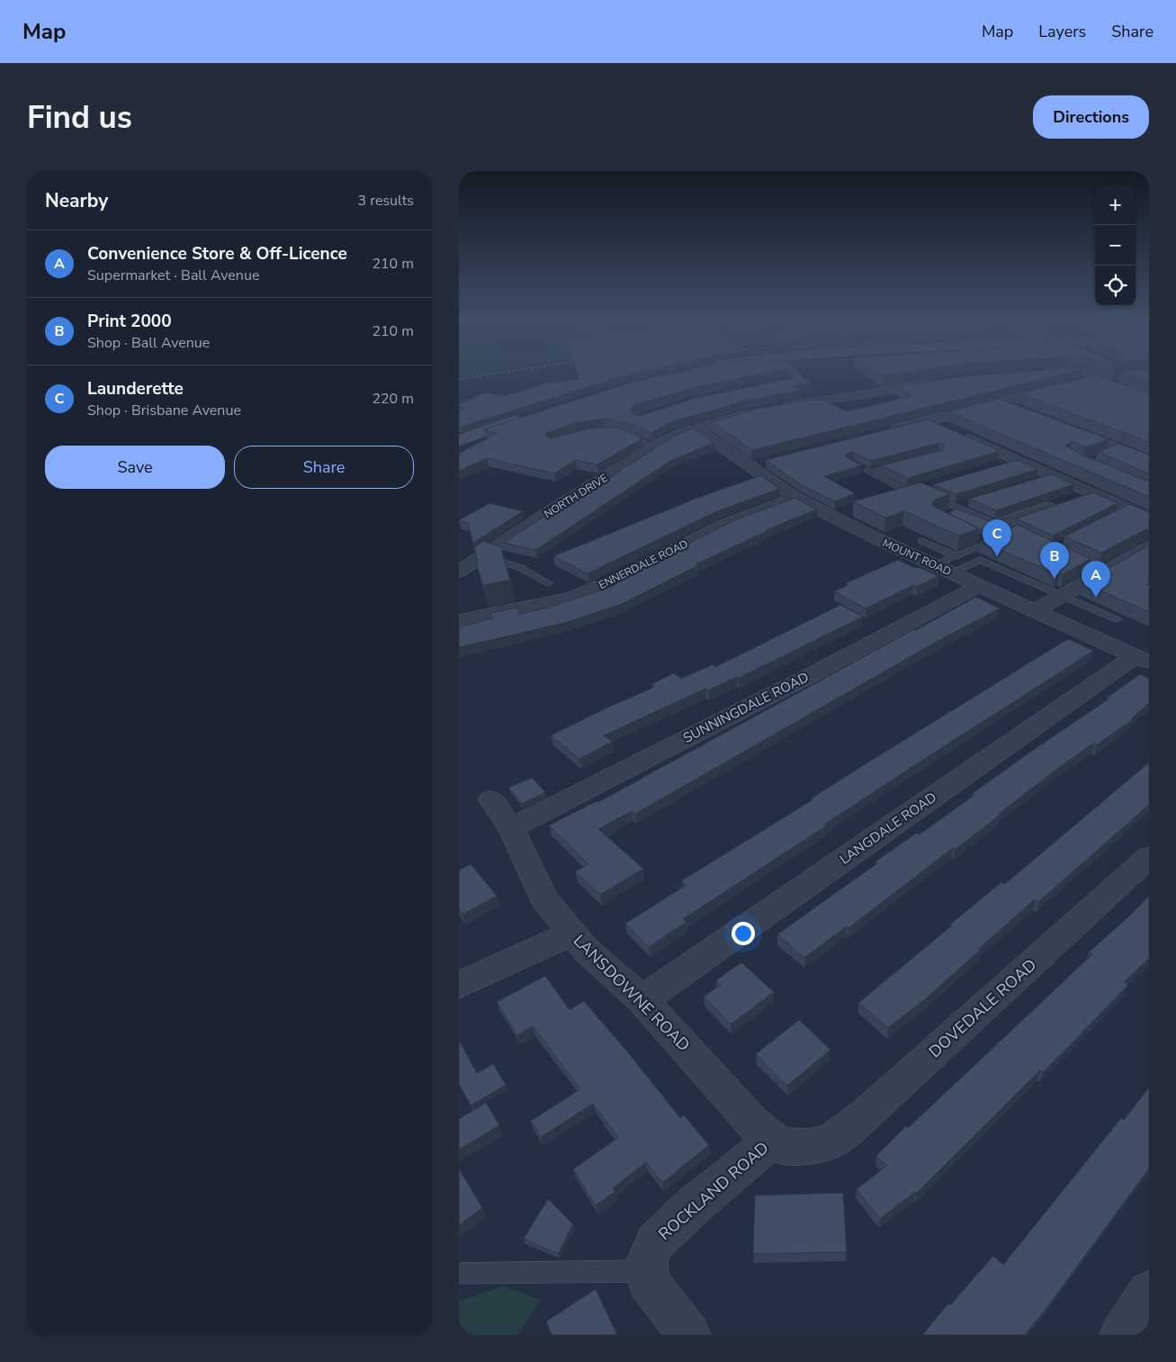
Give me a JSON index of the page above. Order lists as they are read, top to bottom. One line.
{"streets":{"street":["NORTH DRIVE","MOUNT ROAD","ENNERDALE ROAD","SUNNINGDALE ROAD","LANGDALE ROAD","LANSDOWNE ROAD","DOVEDALE ROAD","ROCKLAND ROAD"]},"crossings":[["NORTH DRIVE","MOUNT ROAD"],["MOUNT ROAD","ENNERDALE ROAD"],["MOUNT ROAD","SUNNINGDALE ROAD"],["MOUNT ROAD","LANGDALE ROAD"],["SUNNINGDALE ROAD","LANSDOWNE ROAD"],["LANGDALE ROAD","LANSDOWNE ROAD"],["LANSDOWNE ROAD","DOVEDALE ROAD"],["LANSDOWNE ROAD","ROCKLAND ROAD"],["DOVEDALE ROAD","ROCKLAND ROAD"]],"page":{"header":"Map","nav":["Map","Layers","Share"],"buttons":["Directions",["Save","Share"]],"title":"Find us","heading":["Nearby","3 results"],"map_buttons":["+","−"],"list":[{"mark":"A","name":"Convenience Store & Off-Licence","note":"Supermarket · Ball Avenue","value":"210 m"},{"mark":"B","name":"Print 2000","note":"Shop · Ball Avenue","value":"210 m"},{"mark":"C","name":"Launderette","note":"Shop · Brisbane Avenue","value":"220 m"}],"pins":["C","B","A"]}}
